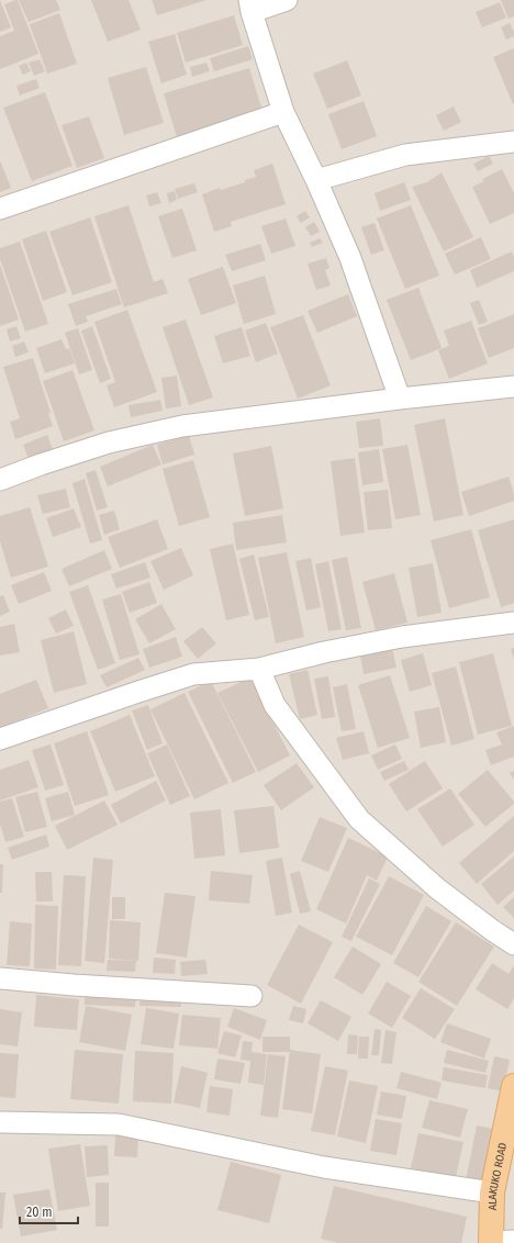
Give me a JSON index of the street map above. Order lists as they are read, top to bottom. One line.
{"streets":{"main road":["ALAKUKO ROAD"]},"scale_bar":"20 m"}
